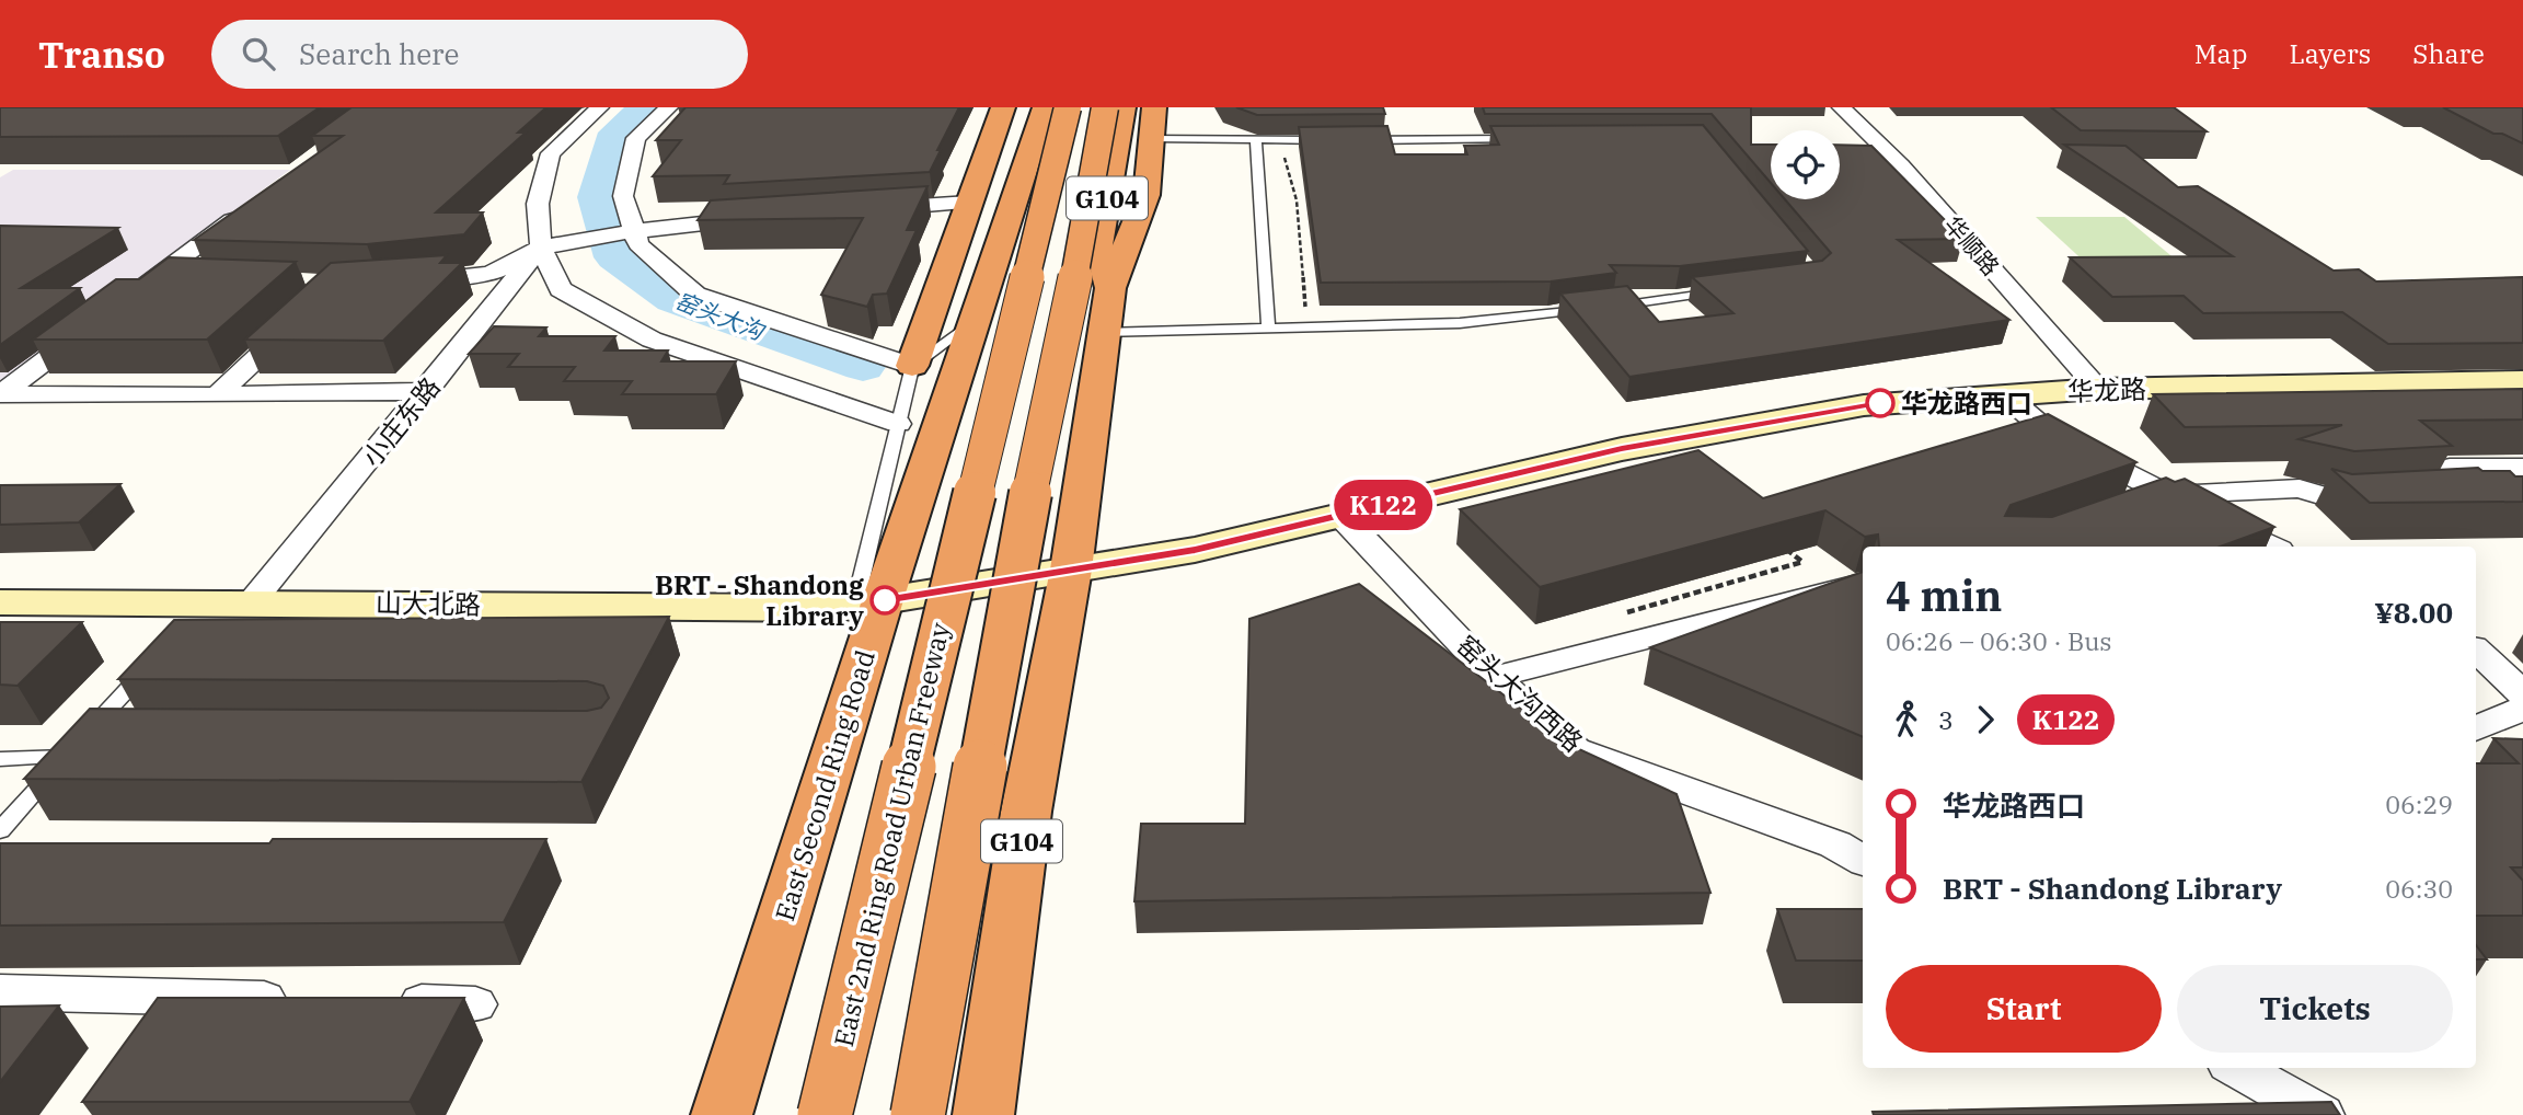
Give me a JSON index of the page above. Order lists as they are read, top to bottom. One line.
{"streets":{"highway":["G104","East Second Ring Road","East 2nd Ring Road Urban Freeway"],"main road":["华龙路","山大北路"],"street":["华顺路","小庄东路","窑头大沟西路"]},"crossings":[["G104","华龙路"],["华顺路","华龙路"],["华龙路","山大北路"],["华龙路","窑头大沟西路"],["华龙路","East Second Ring Road"],["小庄东路","山大北路"],["山大北路","East Second Ring Road"]],"water":["窑头大沟"],"places":["华龙路西口","BRT - Shandong Library"],"lines":["bus line K122"],"page":{"header":"Transo","search":"Search here","nav":["Map","Layers","Share"],"on_map":"K122","heading":["4 min","06:26 – 06:30 · Bus","¥8.00"],"legs":["3","K122"],"list":[{"name":"华龙路西口","value":"06:29"},{"name":"BRT - Shandong Library","value":"06:30"}],"buttons":["Start","Tickets"]}}
